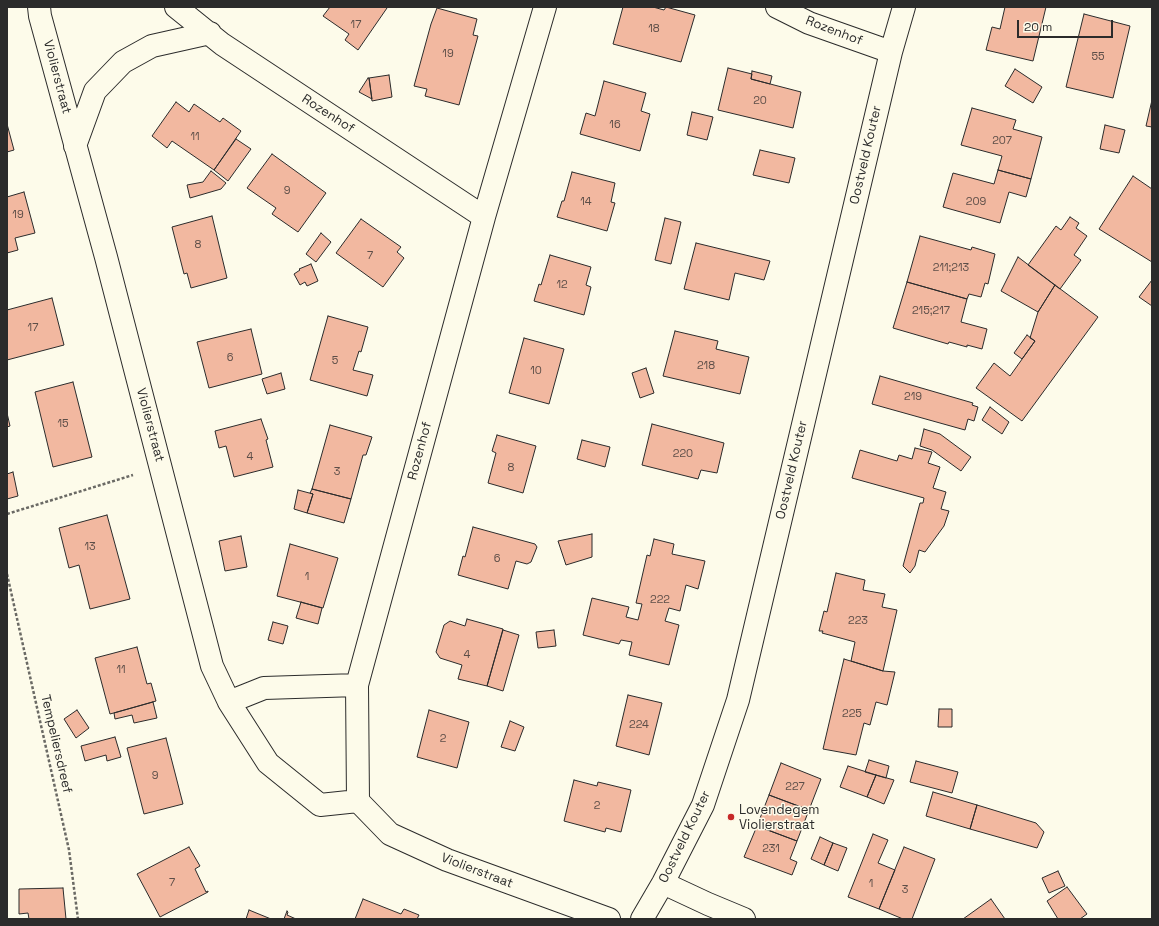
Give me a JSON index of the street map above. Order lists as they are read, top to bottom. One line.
{"streets":{"street":["Rozenhof","Violierstraat","Oostveld Kouter"],"path":["Tempeliersdreef"]},"crossings":[["Rozenhof","Violierstraat"],["Rozenhof","Oostveld Kouter"]],"places":["Lovendegem Violierstraat"],"house_numbers":["17","18","19","55","20","16","11","207","9","14","209","19","8","7","211;213","12","215;217","17","6","5","218","10","219","15","220","4","8","3","13","6","1","222","223","4","11","225","224","2","9","227","2","231","7","1","3"],"scale_bar":"20 m"}
